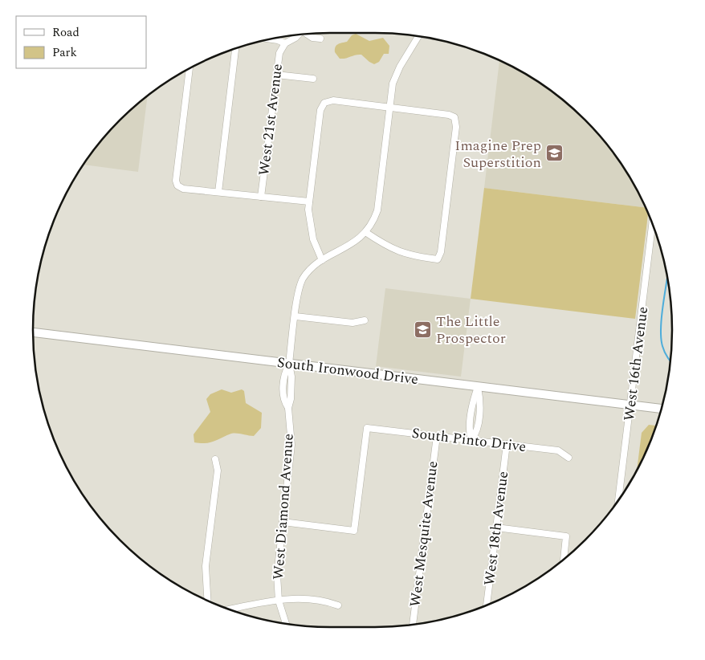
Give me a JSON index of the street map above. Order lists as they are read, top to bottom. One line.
{"streets":{"main road":["South Ironwood Drive"],"street":["West 21st Avenue","West 16th Avenue","South Pinto Drive","West Diamond Avenue","West 18th Avenue","West Mesquite Avenue"]},"crossings":[["West 16th Avenue","South Ironwood Drive"],["South Ironwood Drive","West Diamond Avenue"],["South Pinto Drive","West Diamond Avenue"],["South Pinto Drive","West 18th Avenue"],["South Pinto Drive","West Mesquite Avenue"]],"places":{"school or university":["Imagine Prep Superstition","The Little Prospector"]},"legend":["Road","Park"]}
